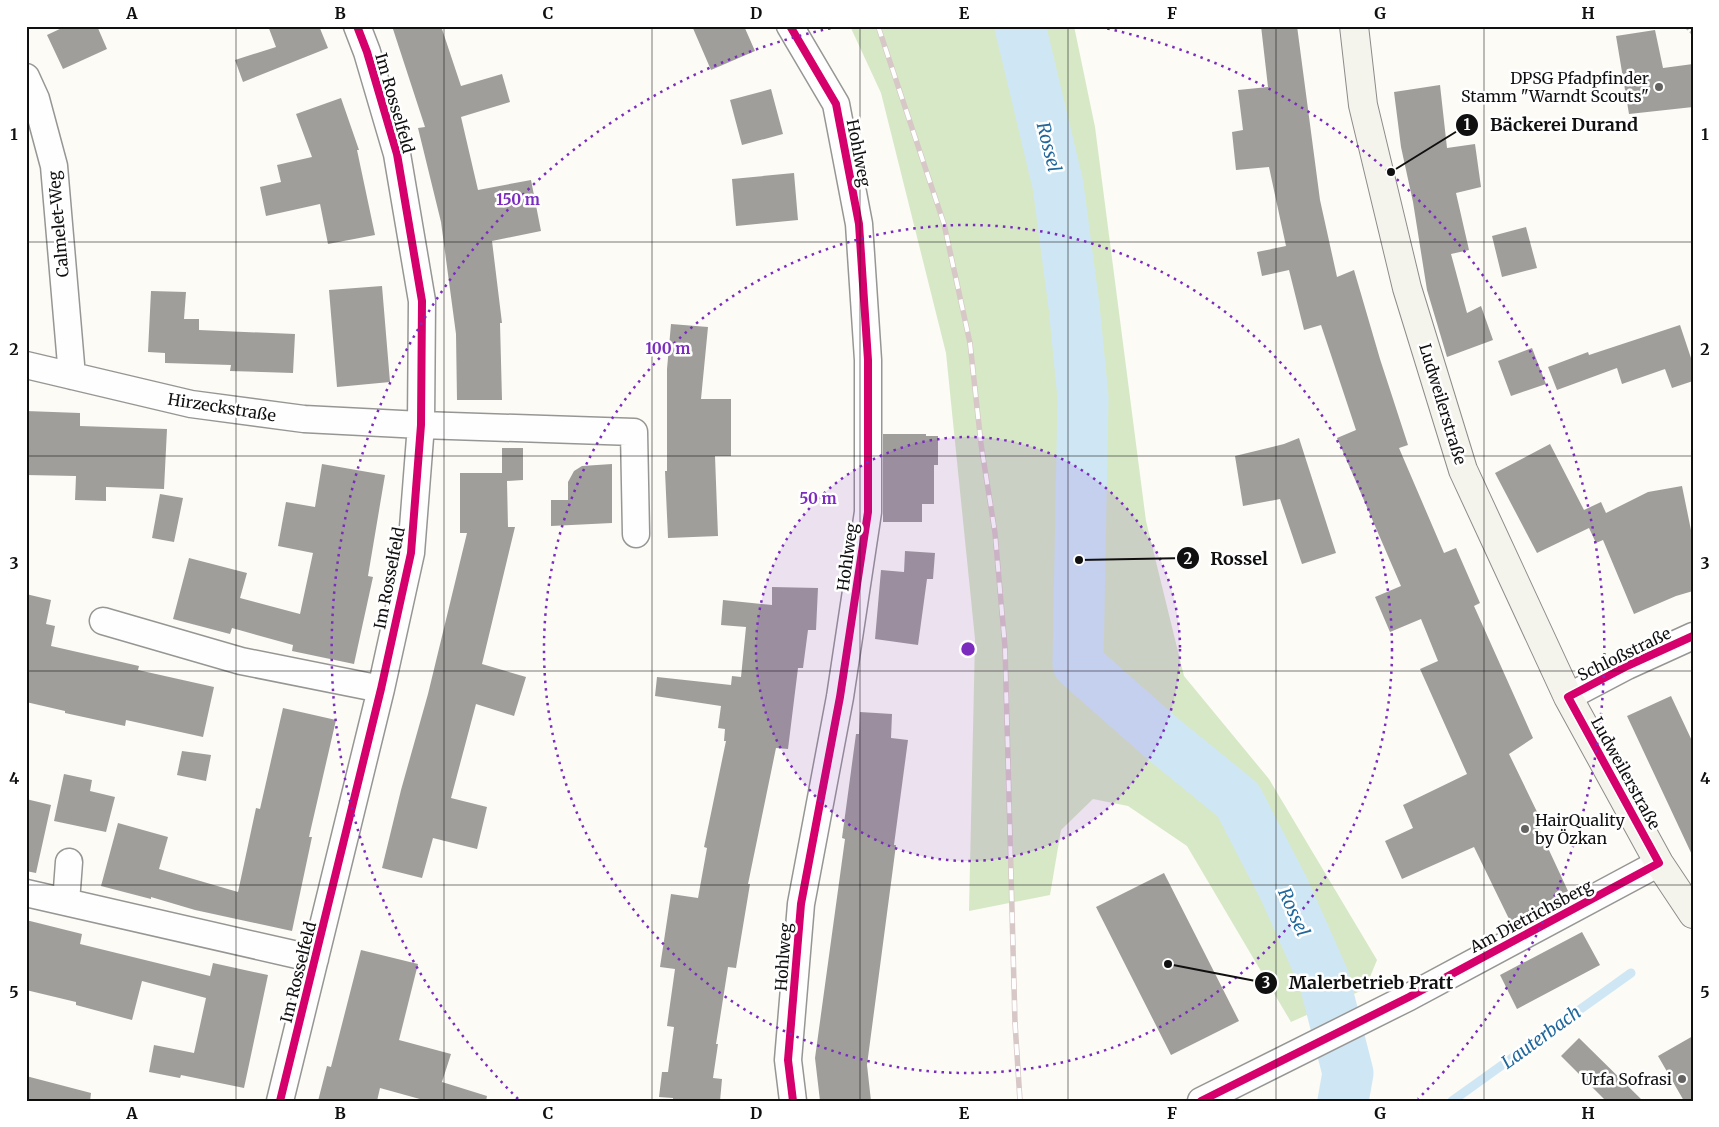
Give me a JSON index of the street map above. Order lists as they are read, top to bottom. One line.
{"streets":{"main road":["Ludweilerstraße"],"street":["Im Rosselfeld","Hohlweg","Calmelet-Weg","Hirzeckstraße","Schloßstraße","Am Dietrichsberg"]},"crossings":[["Im Rosselfeld","Hirzeckstraße"],["Calmelet-Weg","Hirzeckstraße"],["Ludweilerstraße","Schloßstraße"],["Ludweilerstraße","Am Dietrichsberg"]],"water":["Rossel","Lauterbach"],"places":["DPSG Pfadpfinder Stamm \"Warndt Scouts\"","Bäckerei Durand","Rossel","HairQuality by Özkan","Malerbetrieb Pratt","Urfa Sofrasi"],"grid":{"columns":["A","B","C","D","E","F","G","H"],"rows":["1","2","3","4","5"]},"rings":["150 m","100 m","50 m"]}
